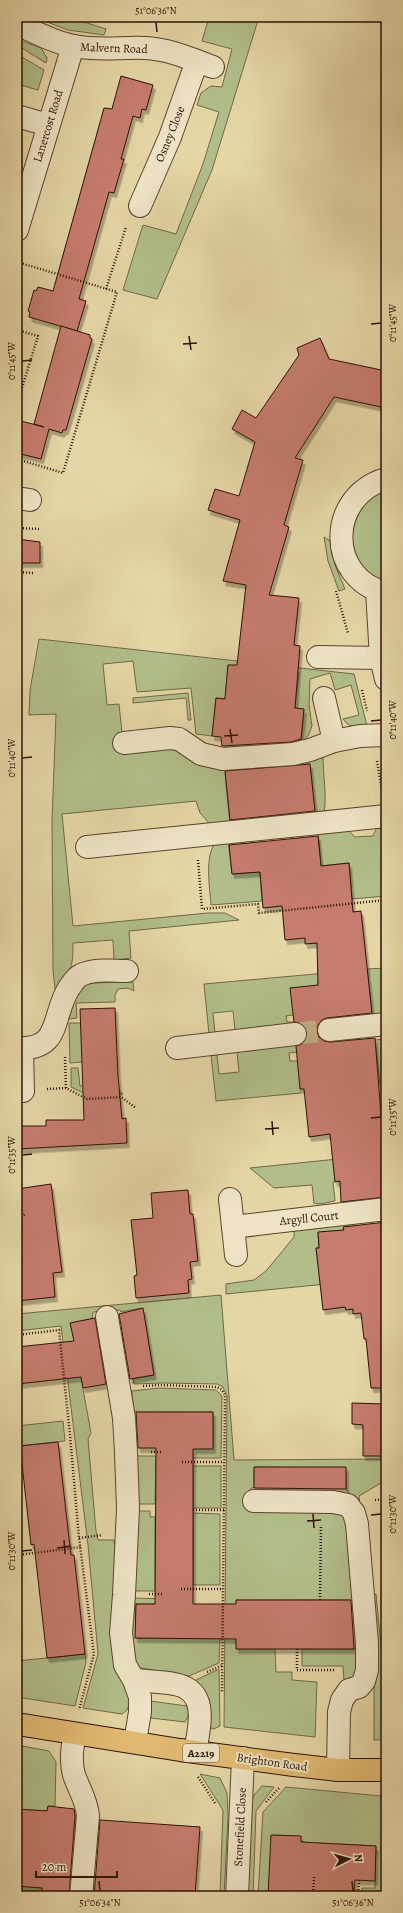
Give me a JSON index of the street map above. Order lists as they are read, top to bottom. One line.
{"streets":{"main road":["A2219","Brighton Road"],"street":["Malvern Road","Lanercost Road","Osney Close","Argyll Court","Stonefield Close"]},"crossings":[["Malvern Road","Lanercost Road"],["Malvern Road","Osney Close"],["Brighton Road","Stonefield Close"]],"scale_bar":"20 m","north":"right","coordinates":["51°06'36\"N","0°11'45\"W","0°11'40\"W","0°11'35\"W","0°11'30\"W","51°06'34\"N"]}
